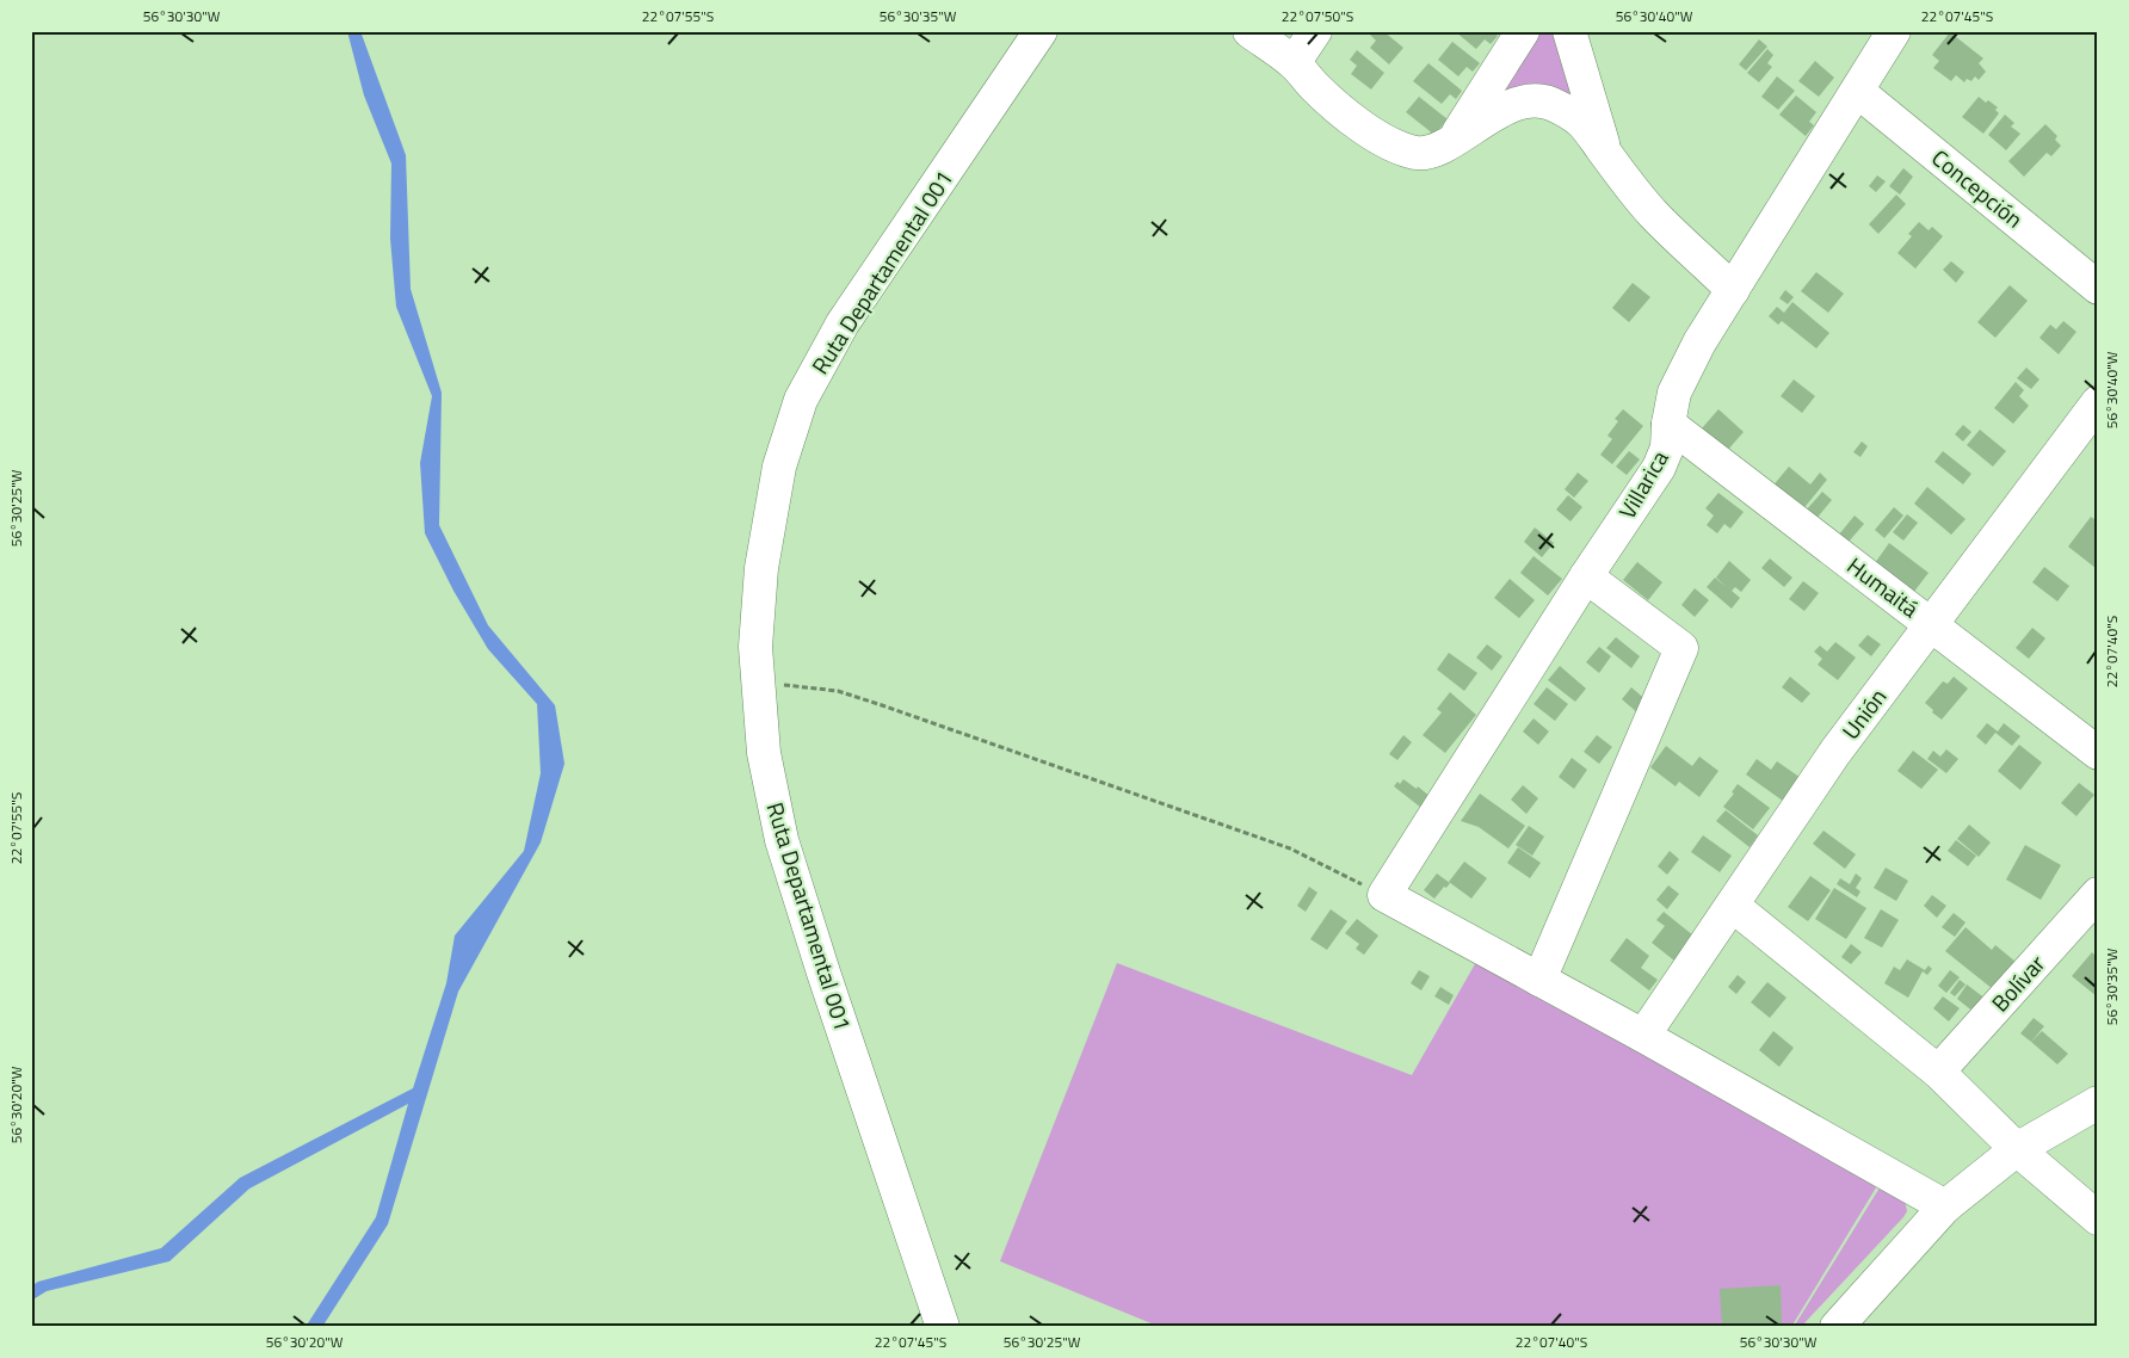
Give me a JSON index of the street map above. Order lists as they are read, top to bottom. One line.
{"streets":{"street":["Concepción","Ruta Departamental 001","Villarica","Humaitá","Unión","Bolívar"]},"crossings":[["Concepción","Villarica"],["Villarica","Humaitá"],["Humaitá","Unión"]],"coordinates":["56°30'30\"W","22°07'55\"S","56°30'35\"W","22°07'50\"S","56°30'40\"W","22°07'45\"S","56°30'25\"W","22°07'40\"S","56°30'20\"W"]}
